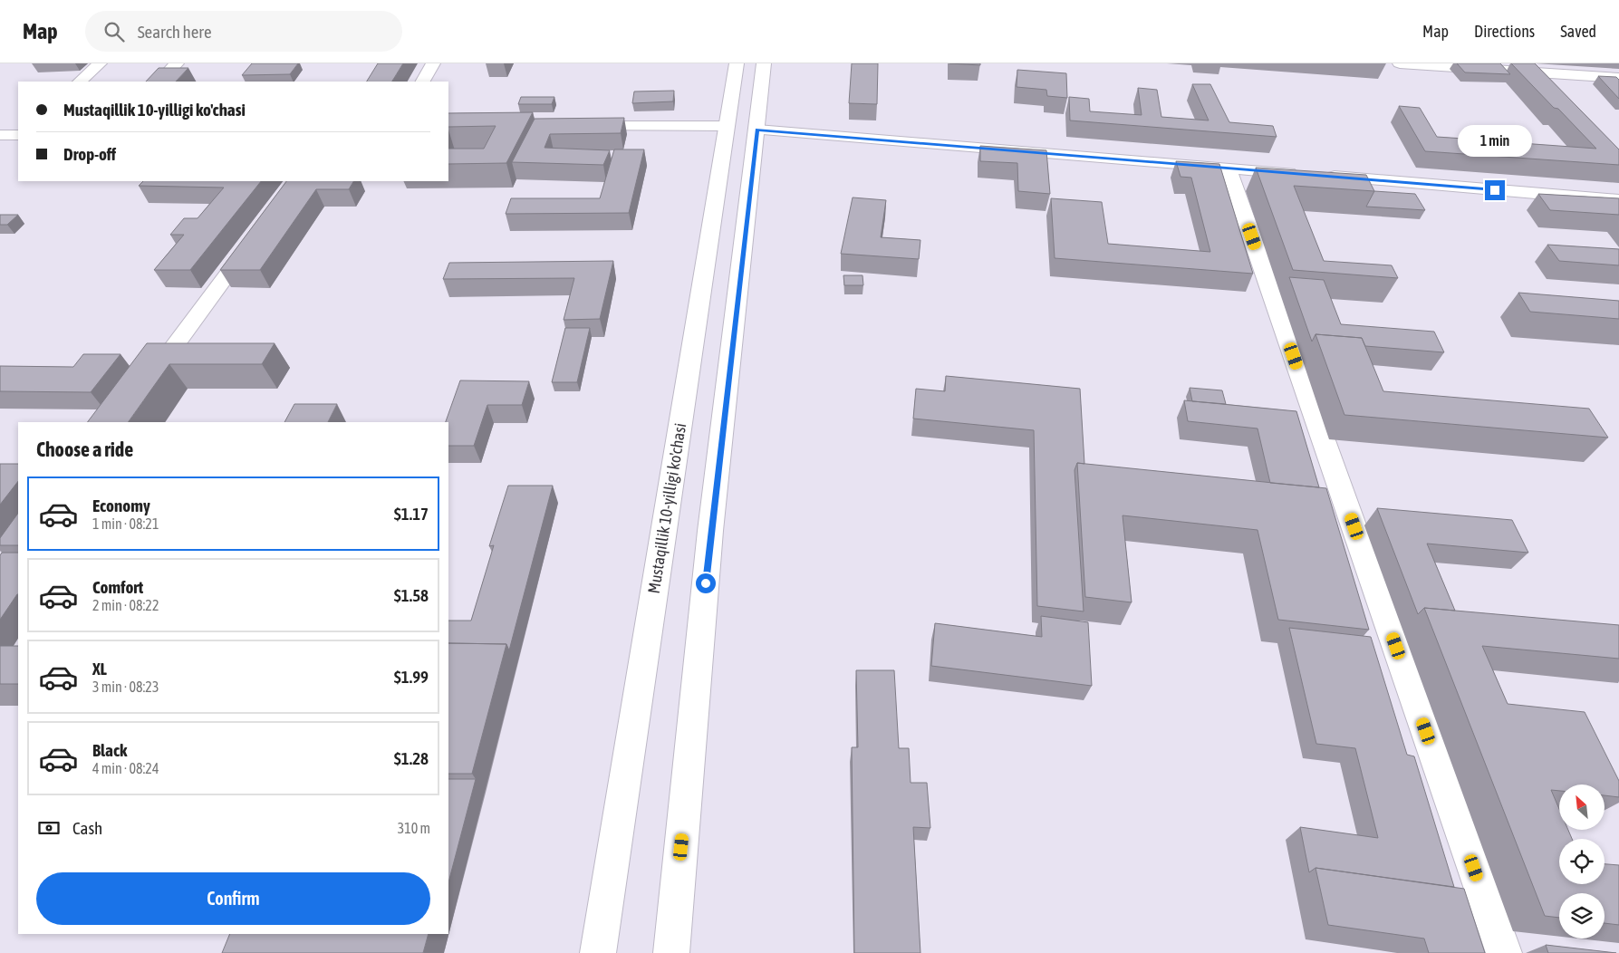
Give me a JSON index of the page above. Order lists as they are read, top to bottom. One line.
{"streets":{"street":["Mustaqillik 10-yilligi ko'chasi"]},"north":"top left","page":{"header":"Map","search":"Search here","nav":["Map","Directions","Saved"],"banner":["Mustaqillik 10-yilligi ko'chasi","Drop-off"],"bubble":"1 min","heading":"Choose a ride","list":[{"name":"Economy","note":"1 min · 08:21","value":"$1.17"},{"name":"Comfort","note":"2 min · 08:22","value":"$1.58"},{"name":"XL","note":"3 min · 08:23","value":"$1.99"},{"name":"Black","note":"4 min · 08:24","value":"$1.28"}],"pay":["Cash","310 m"],"buttons":"Confirm"}}
